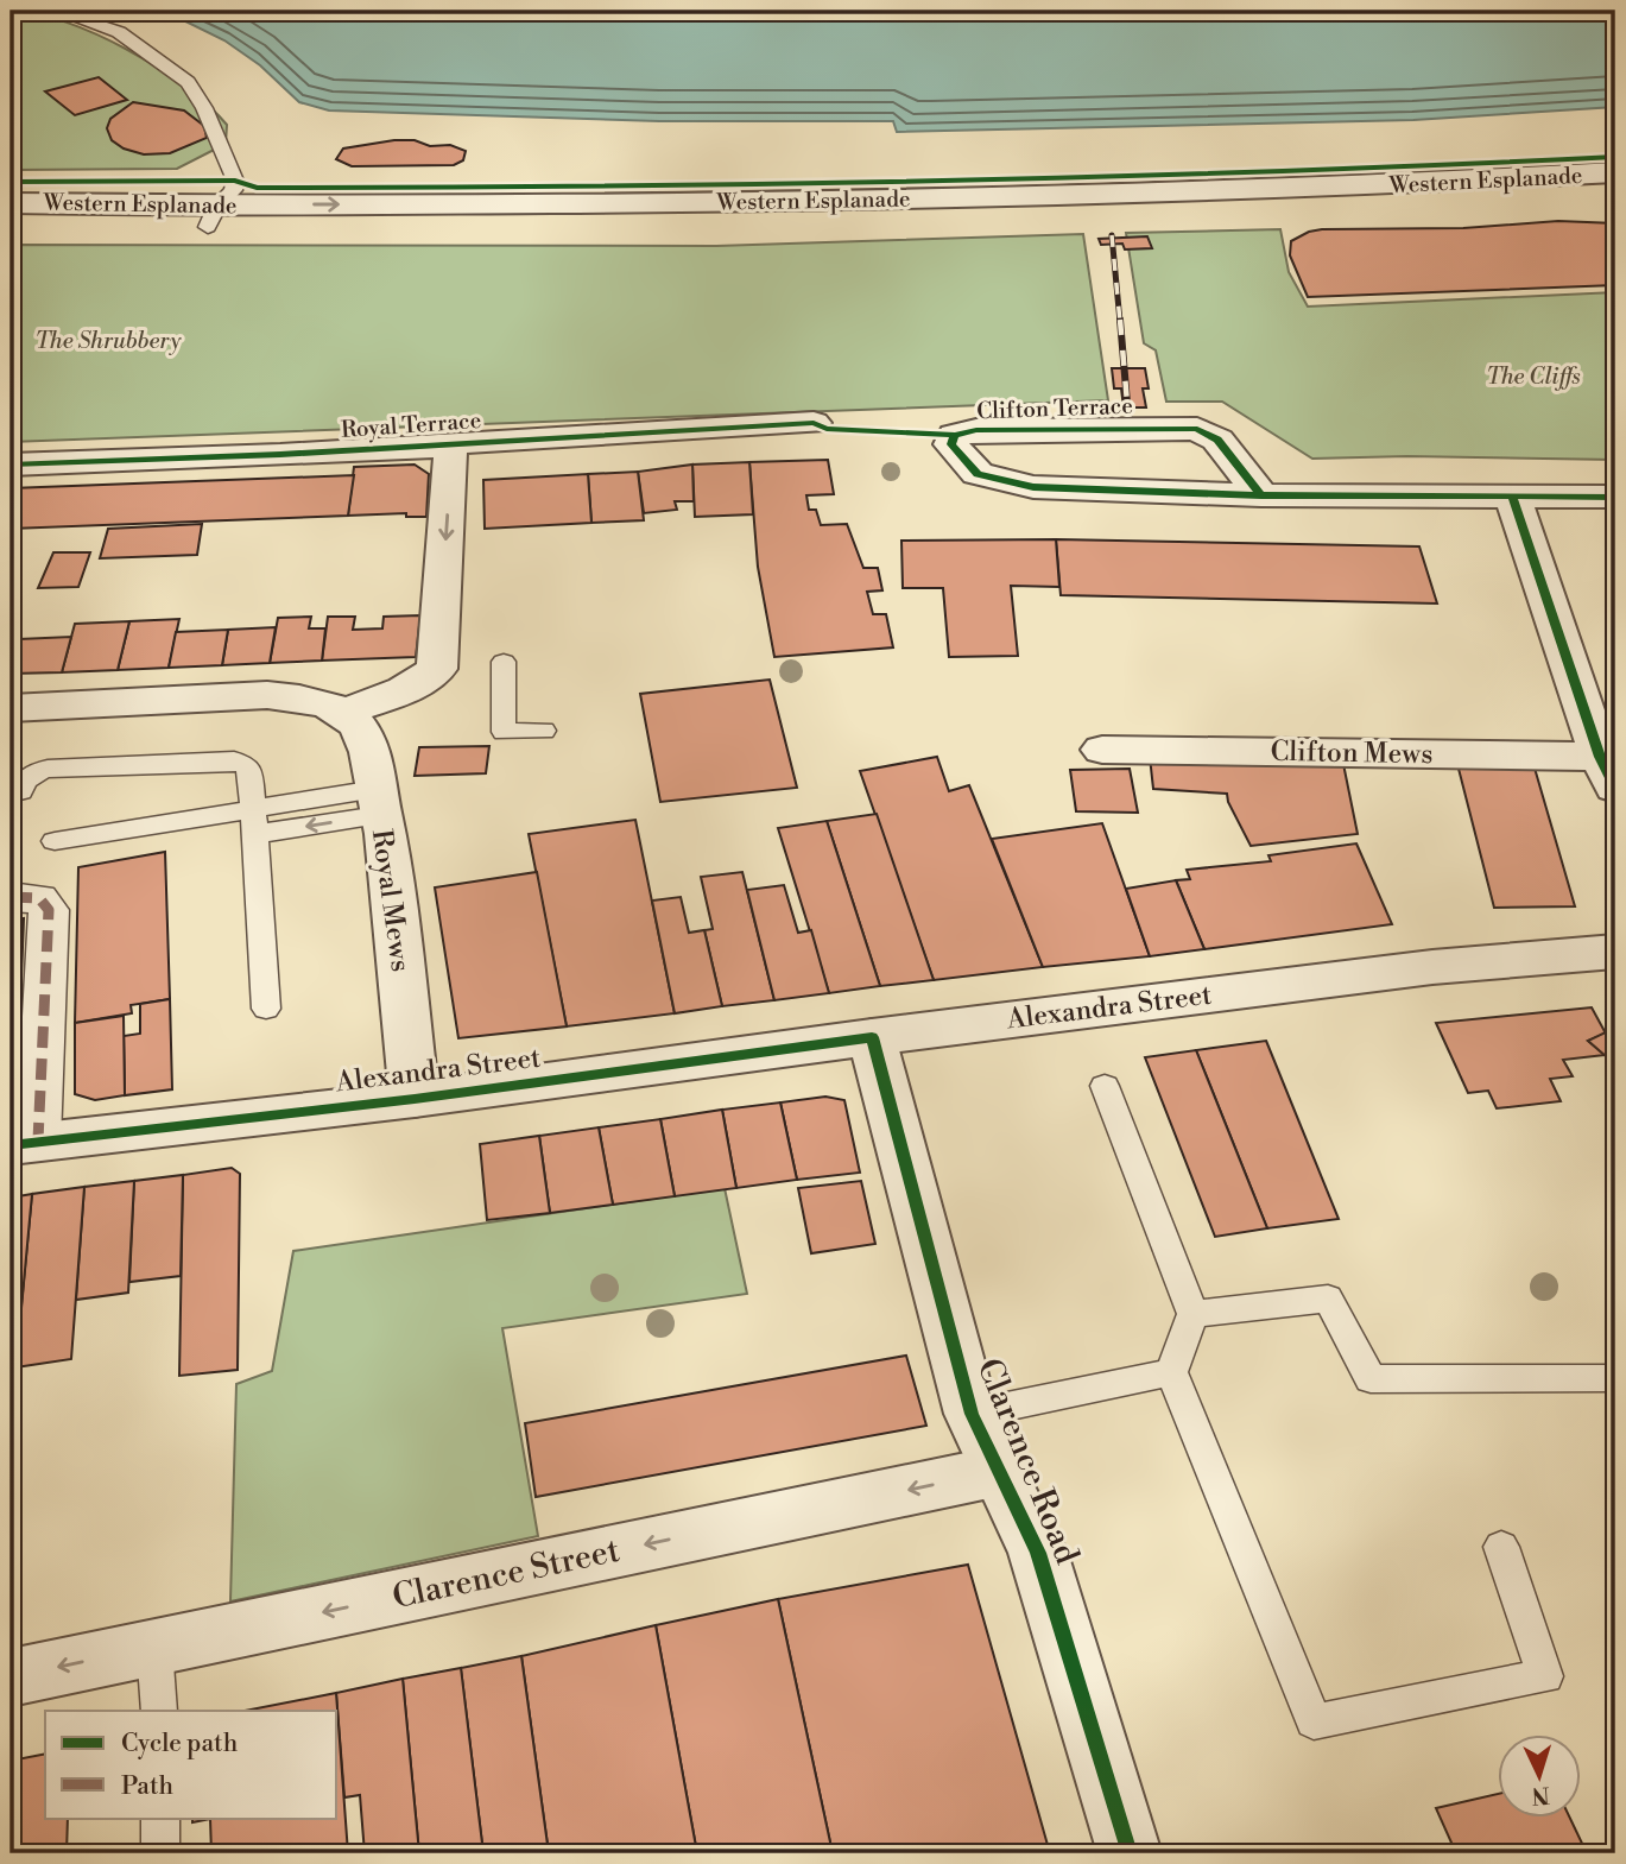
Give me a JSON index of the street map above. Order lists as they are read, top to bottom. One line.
{"streets":{"street":["Western Esplanade","Clifton Terrace","Royal Terrace","Clifton Mews","Royal Mews","Alexandra Street","Clarence Road","Clarence Street"]},"crossings":[["Royal Mews","Alexandra Street"],["Alexandra Street","Clarence Road"],["Clarence Road","Clarence Street"]],"one_way":["Clarence Street"],"parks":["The Shrubbery","The Cliffs"],"legend":["Cycle path","Path"],"north":"bottom"}
